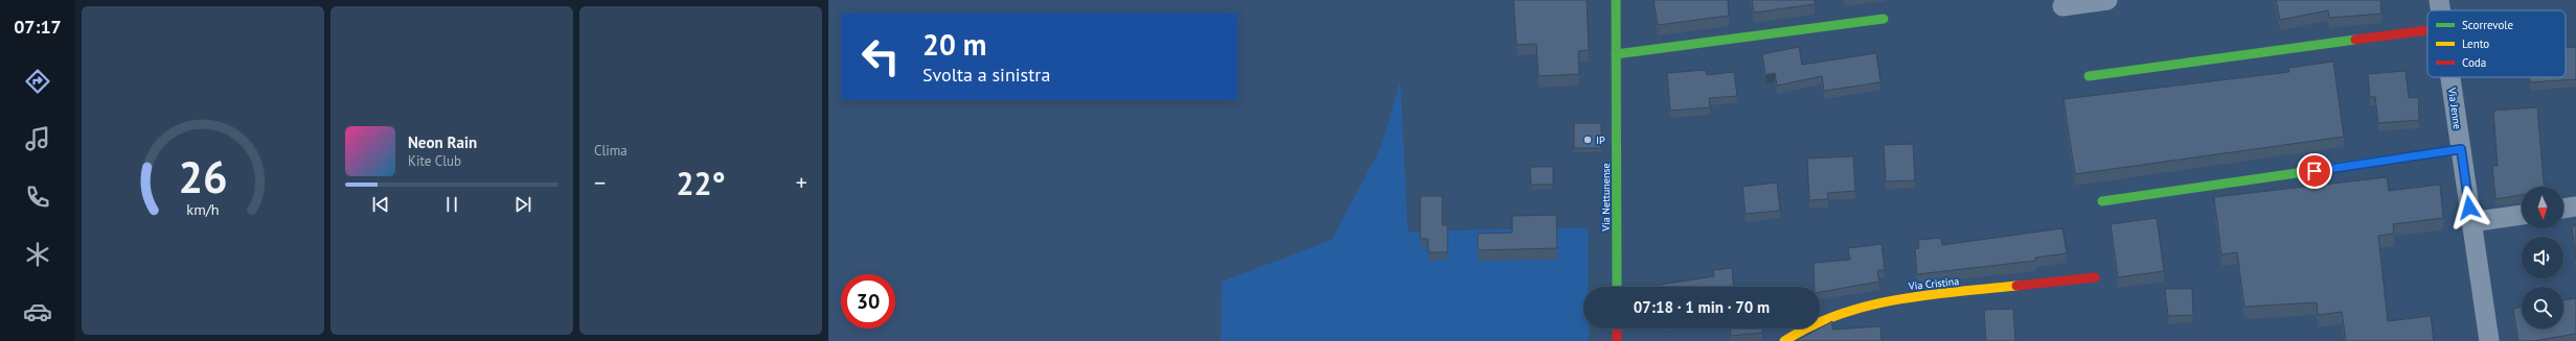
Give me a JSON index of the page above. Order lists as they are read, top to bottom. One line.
{"streets":{"street":["Via Jenne","Via Nettunense","Via Cristina"]},"places":["IP"],"legend":["Scorrevole","Lento","Coda"],"north":"bottom","page":{"tabs":"07:17","tile":"Clima","turn":["20 m","Svolta a sinistra"],"song":["Neon Rain","Kite Club"],"heat":["−","22°","+"],"limit":"30","trip":"07:18 · 1 min · 70 m","gauge":["26","km/h"]}}
